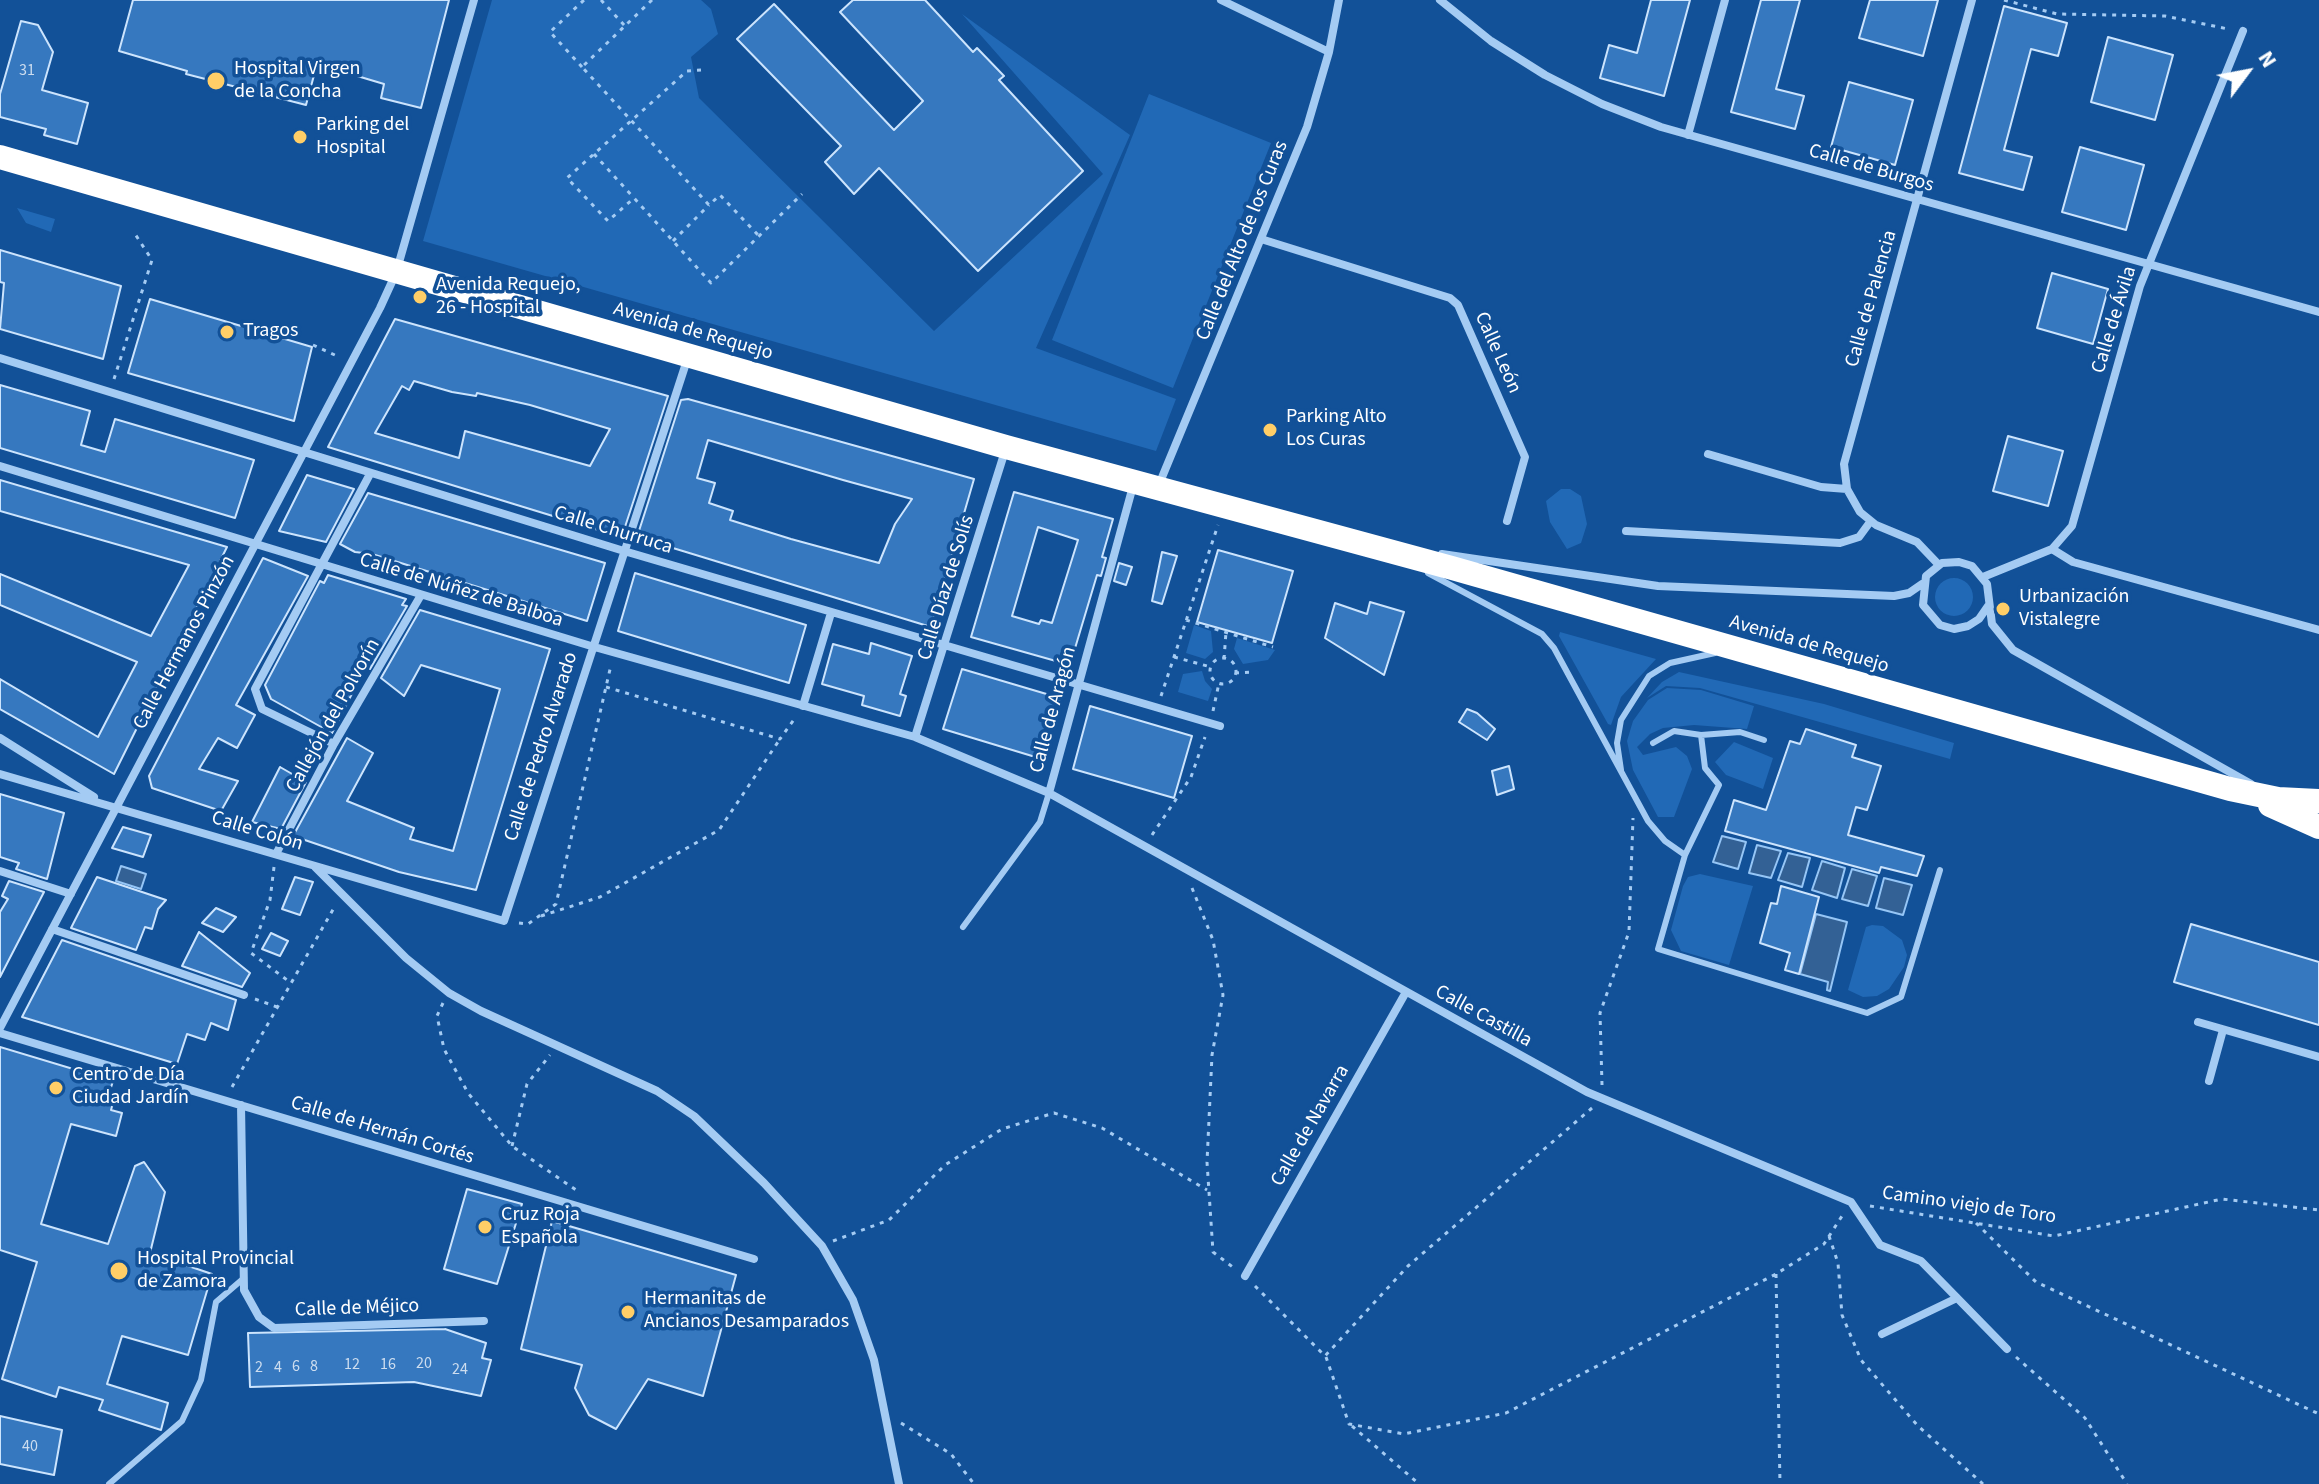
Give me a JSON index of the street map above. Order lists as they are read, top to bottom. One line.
{"streets":{"highway":["Avenida de Requejo"],"street":["Calle de Burgos","Calle del Alto de los Curas","Calle de Palencia","Calle de Ávila","Calle León","Calle Churruca","Calle Díaz de Solís","Calle de Núñez de Balboa","Calle Hermanos Pinzón","Calle de Aragón","Callejón del Polvorín","Calle de Pedro Alvarado","Calle Colón","Calle Castilla","Calle de Navarra","Calle de Hernán Cortés","Calle de Méjico"],"path":["Camino viejo de Toro"]},"crossings":[["Calle de Burgos","Calle de Palencia"],["Calle de Burgos","Calle de Ávila"],["Calle del Alto de los Curas","Avenida de Requejo"],["Calle del Alto de los Curas","Calle León"],["Calle del Alto de los Curas","Calle de Aragón"],["Avenida de Requejo","Calle Díaz de Solís"],["Avenida de Requejo","Calle Hermanos Pinzón"],["Avenida de Requejo","Calle de Aragón"],["Avenida de Requejo","Calle de Pedro Alvarado"],["Calle Churruca","Calle Díaz de Solís"],["Calle Churruca","Calle Hermanos Pinzón"],["Calle Churruca","Calle de Aragón"],["Calle Churruca","Calle de Pedro Alvarado"],["Calle Díaz de Solís","Calle de Núñez de Balboa"],["Calle Díaz de Solís","Calle Castilla"],["Calle de Núñez de Balboa","Calle Hermanos Pinzón"],["Calle de Núñez de Balboa","Callejón del Polvorín"],["Calle de Núñez de Balboa","Calle de Pedro Alvarado"],["Calle de Núñez de Balboa","Calle Castilla"],["Calle Hermanos Pinzón","Calle Colón"],["Calle Hermanos Pinzón","Calle de Hernán Cortés"],["Calle de Aragón","Calle Castilla"],["Callejón del Polvorín","Calle Colón"],["Calle de Pedro Alvarado","Calle Colón"],["Calle Castilla","Calle de Navarra"],["Calle Castilla","Camino viejo de Toro"],["Calle de Hernán Cortés","Calle de Méjico"]],"places":["Hospital Virgen de la Concha","Parking del Hospital","Avenida Requejo, 26 - Hospital","Tragos","Parking Alto Los Curas","Urbanización Vistalegre","Centro de Día Ciudad Jardín","Cruz Roja Española","Hospital Provincial de Zamora","Hermanitas de Ancianos Desamparados"],"house_numbers":["31","20","12","16","6","8","2","4","24","40"],"north":"top right"}
